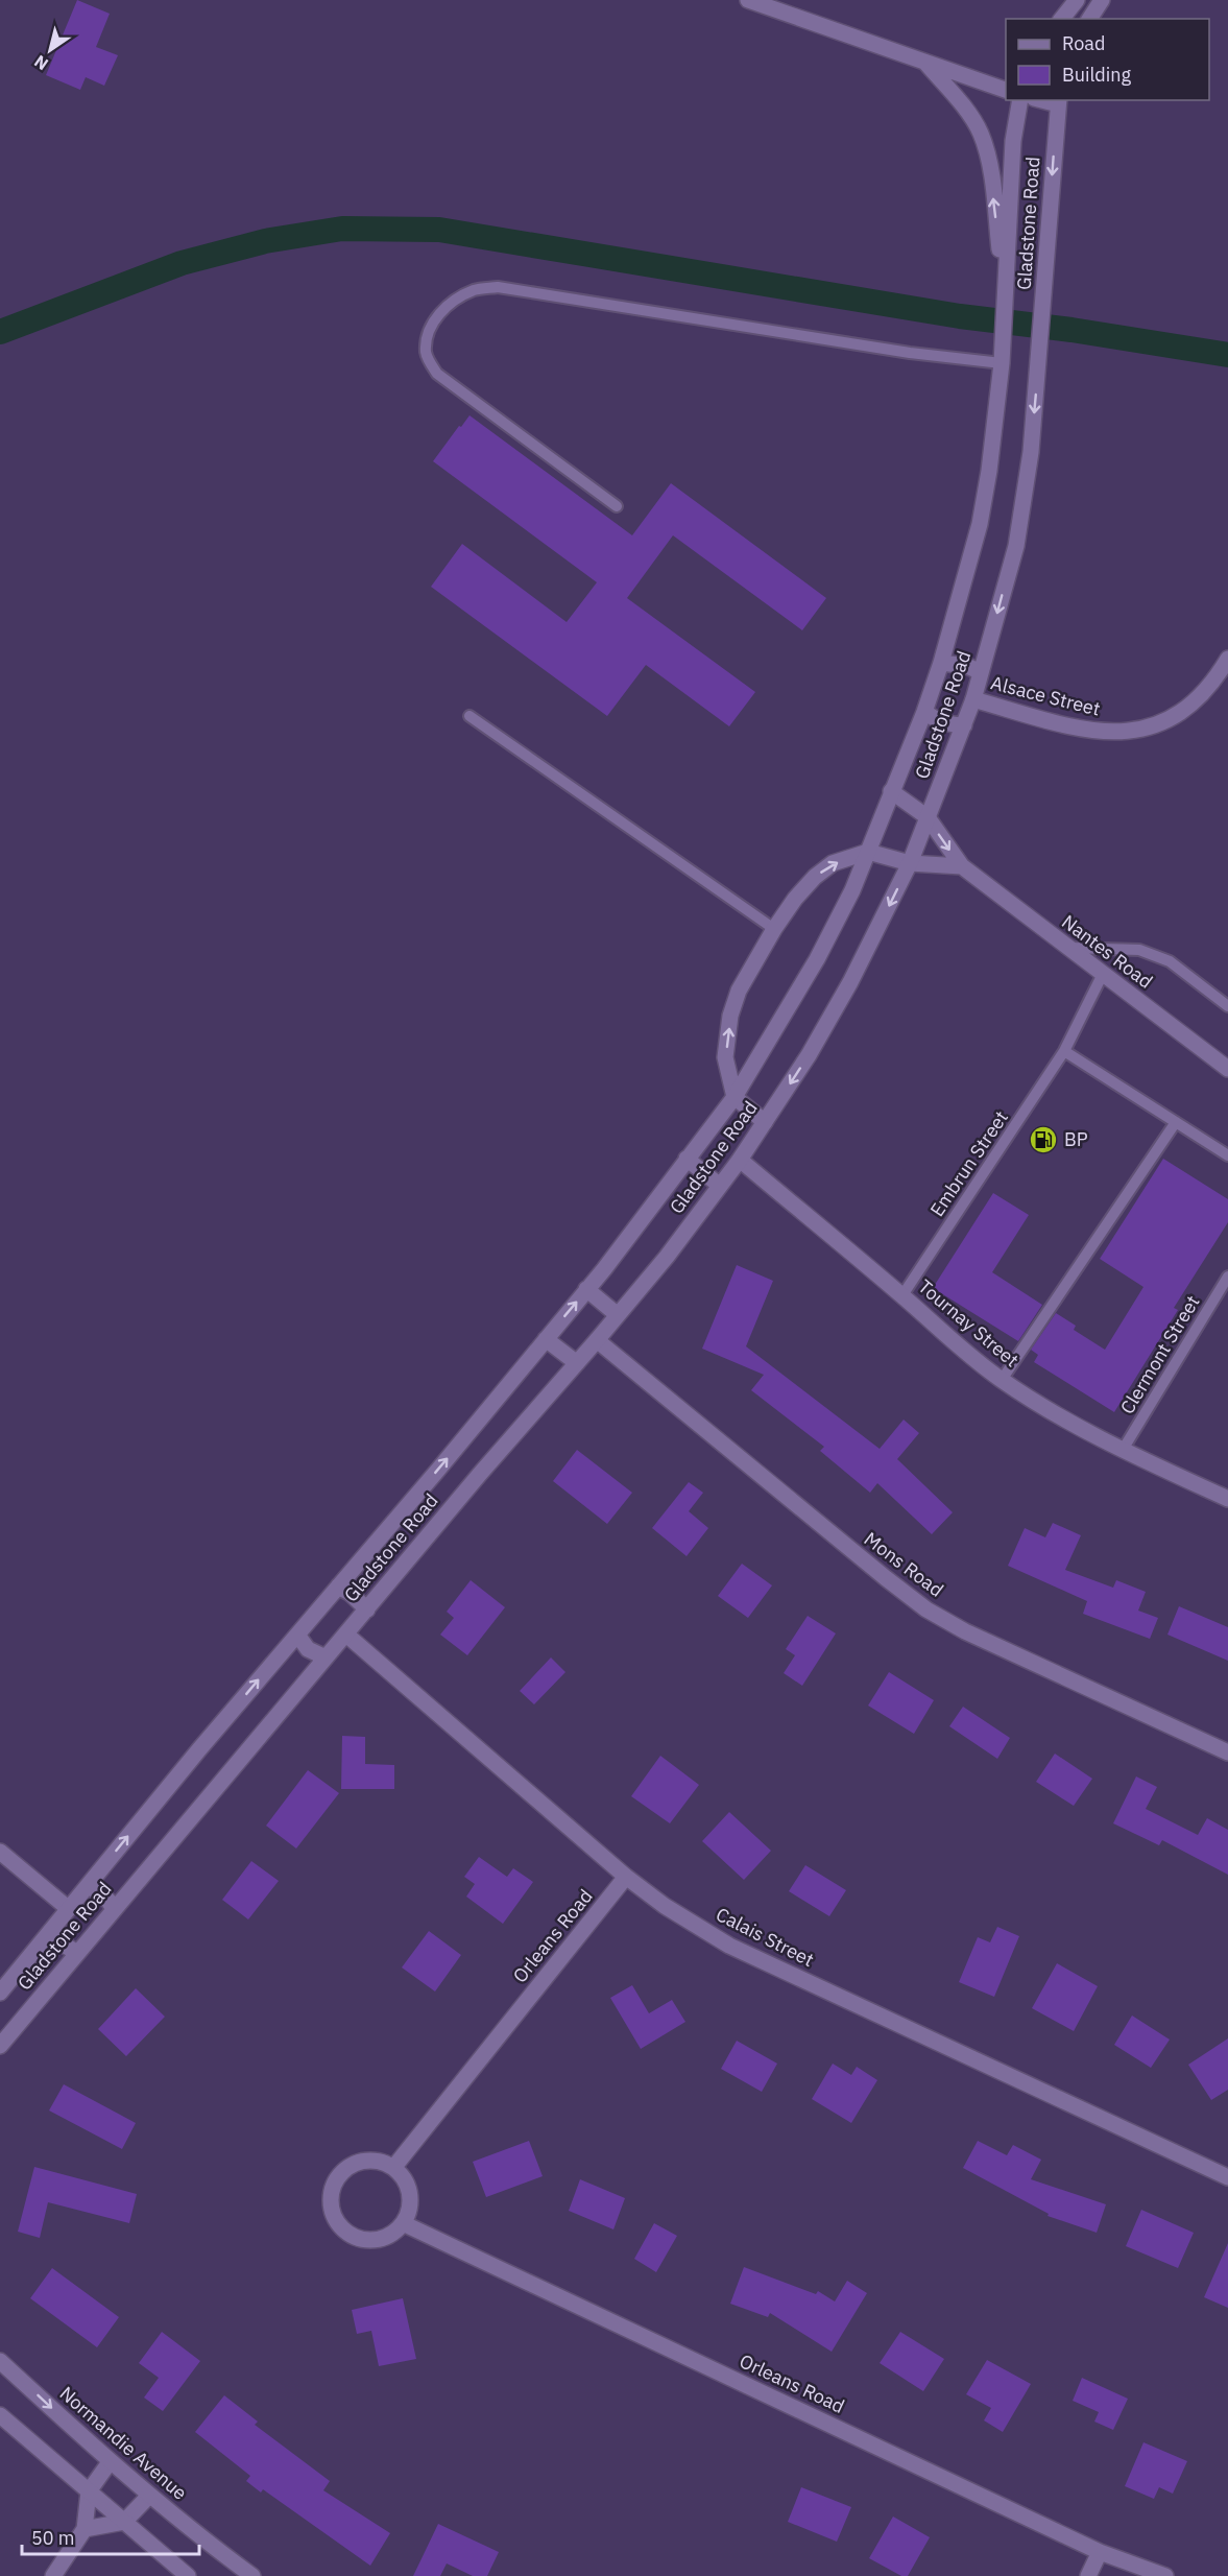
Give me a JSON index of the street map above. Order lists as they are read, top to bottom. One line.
{"streets":{"street":["Gladstone Road","Alsace Street","Nantes Road","Tournay Street","Mons Road","Orleans Road","Calais Street","Normandie Avenue"],"lane":["Embrun Street","Clermont Street"]},"crossings":[["Gladstone Road","Alsace Street"],["Gladstone Road","Nantes Road"],["Gladstone Road","Tournay Street"],["Gladstone Road","Mons Road"],["Gladstone Road","Calais Street"],["Nantes Road","Embrun Street"],["Embrun Street","Tournay Street"],["Tournay Street","Clermont Street"],["Orleans Road","Calais Street"]],"places":{"fuel station":["BP"]},"legend":["Road","Building"],"scale_bar":"50 m","north":"bottom left"}
